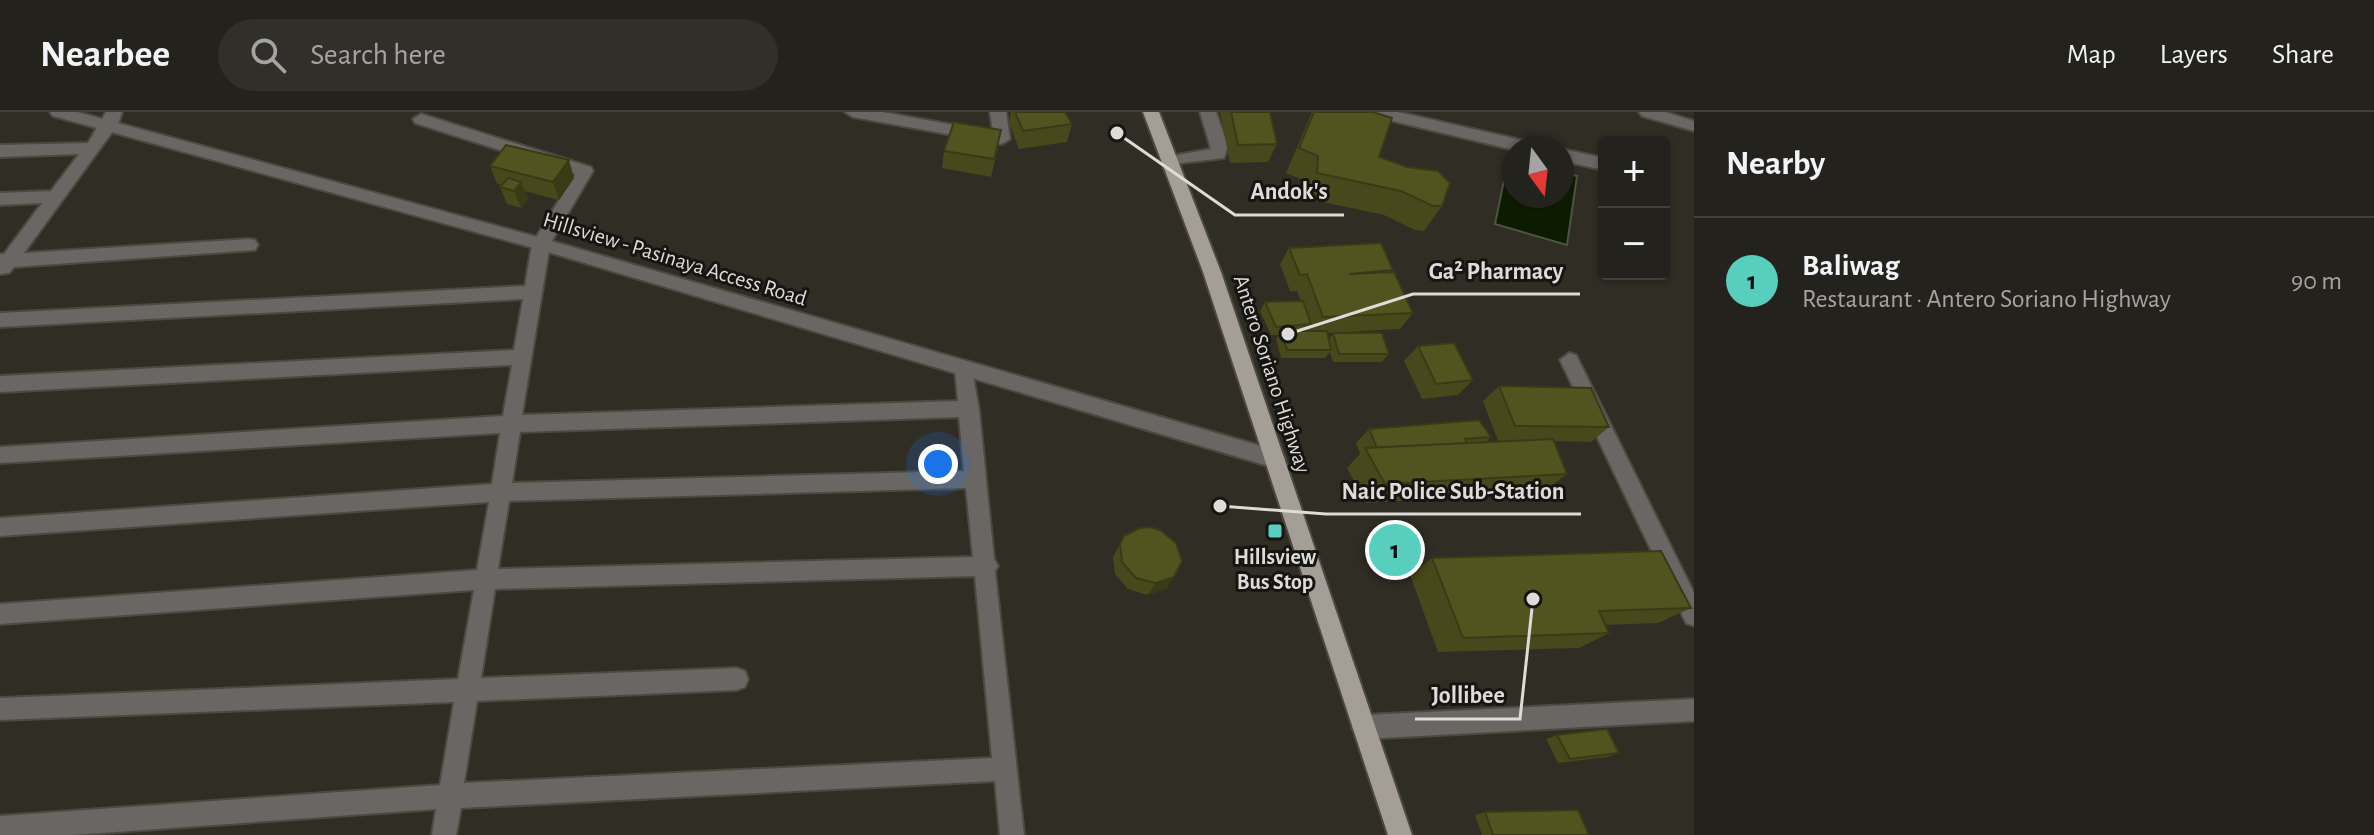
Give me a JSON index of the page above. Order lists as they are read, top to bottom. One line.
{"streets":{"main road":["Antero Soriano Highway"],"street":["Hillsview - Pasinaya Access Road"]},"crossings":[["Hillsview - Pasinaya Access Road","Antero Soriano Highway"]],"places":{"other":["Andok's","Ga² Pharmacy","Naic Police Sub-Station","Jollibee"],"transit":["Hillsview Bus Stop"]},"north":"bottom","page":{"header":"Nearbee","search":"Search here","nav":["Map","Layers","Share"],"heading":"Nearby","map_buttons":["+","−"],"list":[{"mark":"1","name":"Baliwag","note":"Restaurant · Antero Soriano Highway","value":"90 m"}],"pins":"1"}}
